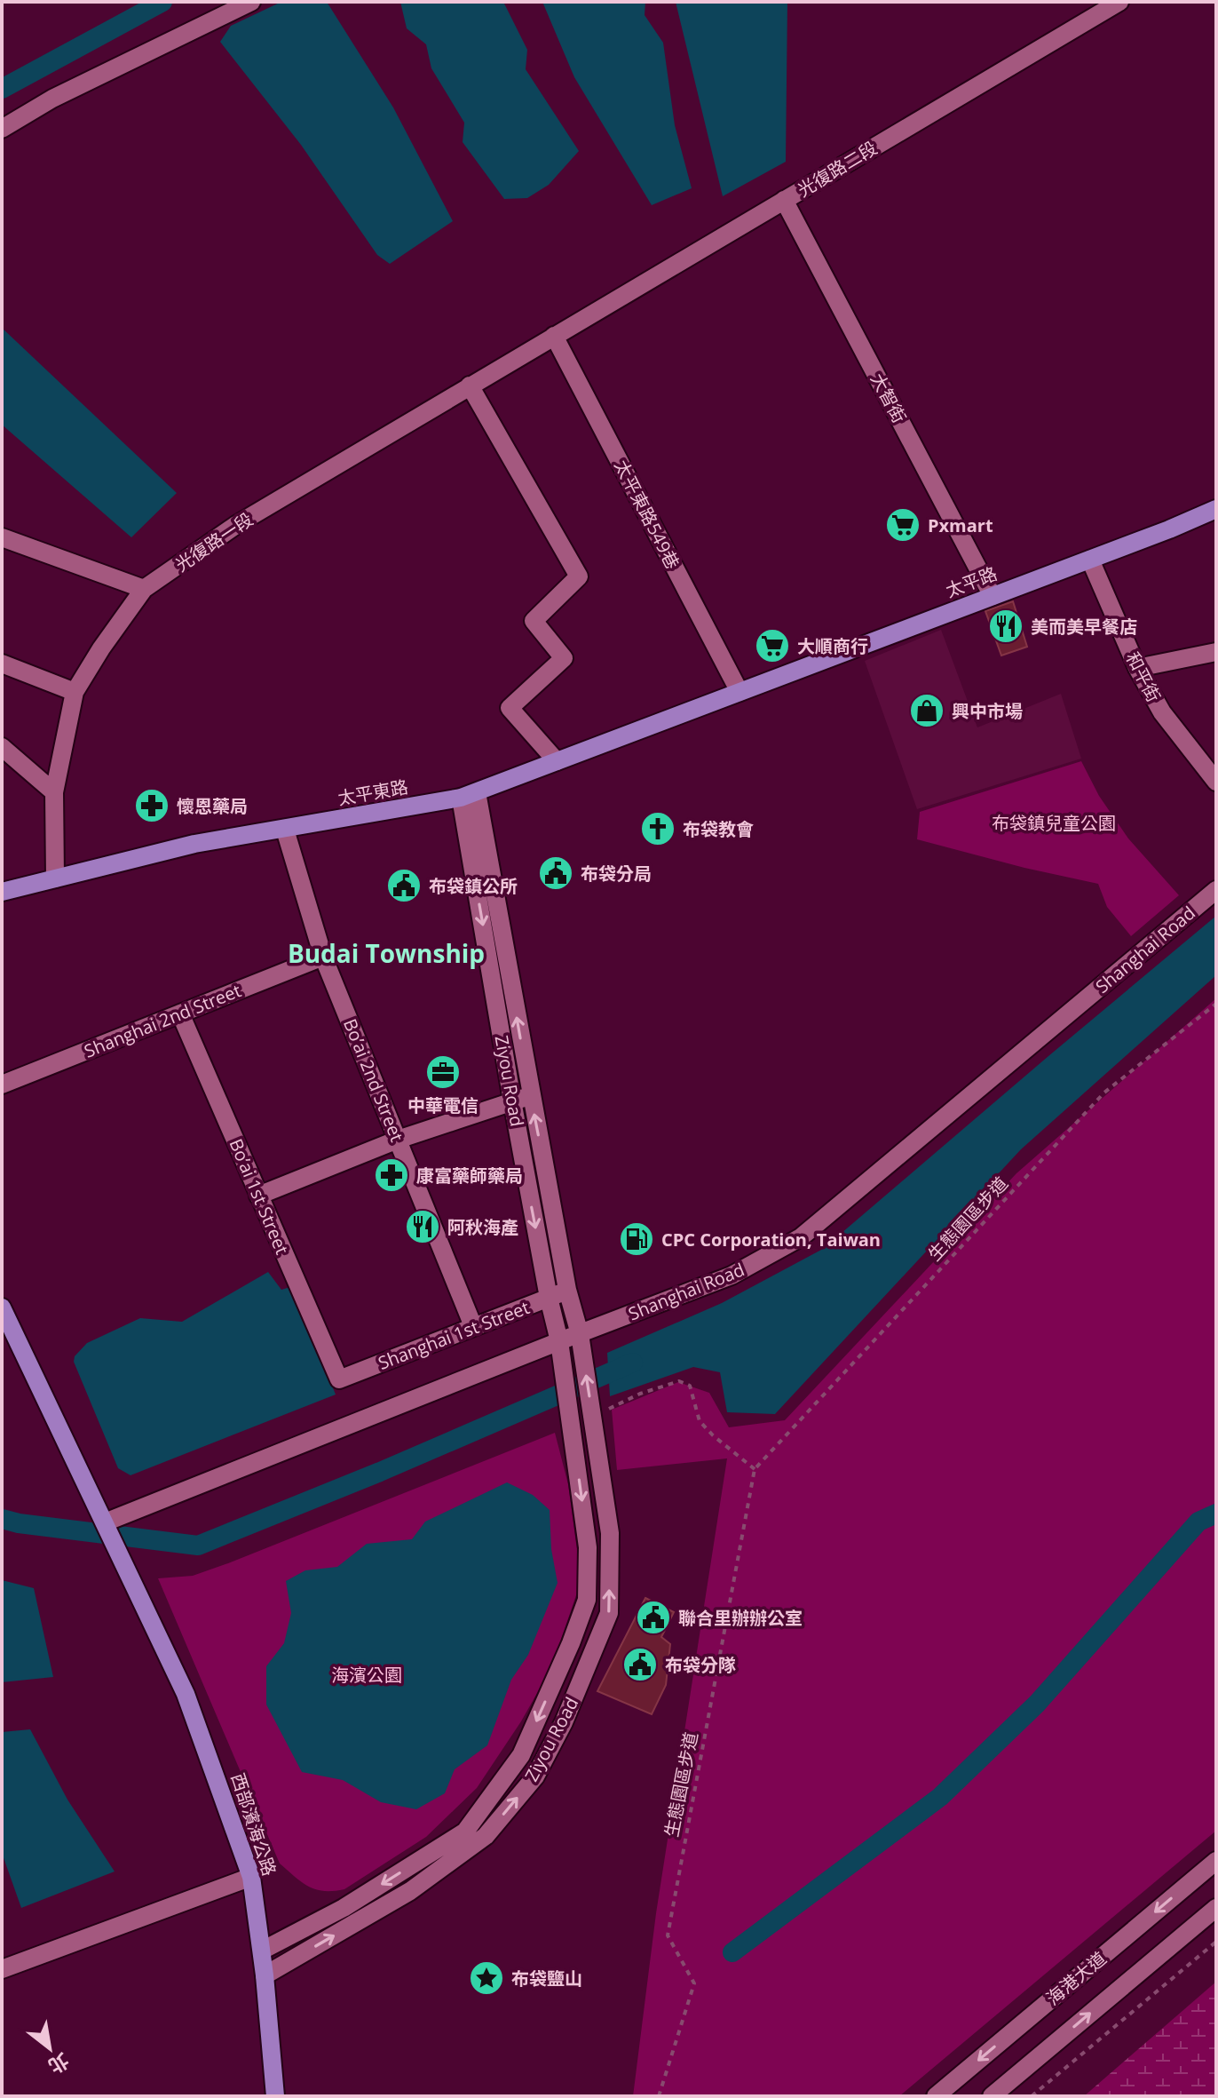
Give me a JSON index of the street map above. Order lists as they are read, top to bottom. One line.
{"streets":{"main road":["太平路","太平東路","西部濱海公路"],"street":["光復路二段","大智街","太平東路549巷","光復路一段","和平街","Shanghai Road","Shanghai 2nd Street","Bo’ai 2nd Street","Ziyou Road","Bo’ai 1st Street","Shanghai 1st Street","海港大道"],"path":["生態園區步道"]},"crossings":[["光復路二段","大智街"],["光復路二段","太平東路549巷"],["光復路二段","光復路一段"],["大智街","太平路"],["太平東路549巷","光復路一段"],["太平東路549巷","太平路"],["太平東路549巷","太平東路"],["光復路一段","太平東路"],["太平路","和平街"],["太平路","太平東路"],["太平東路","Bo’ai 2nd Street"],["太平東路","Ziyou Road"],["Shanghai Road","Ziyou Road"],["Shanghai Road","西部濱海公路"],["Shanghai 2nd Street","Bo’ai 2nd Street"],["Shanghai 2nd Street","Bo’ai 1st Street"],["Bo’ai 2nd Street","Shanghai 1st Street"],["Ziyou Road","Shanghai 1st Street"],["Ziyou Road","西部濱海公路"],["Bo’ai 1st Street","Shanghai 1st Street"]],"districts":["Budai Township"],"parks":["布袋鎮兒童公園","海濱公園"],"places":{"supermarket":["Pxmart","大順商行"],"restaurant":["美而美早餐店","阿秋海產"],"shop":["興中市場"],"pharmacy":["懷恩藥局","康富藥師藥局"],"church":["布袋教會"],"public building":["布袋分局","布袋鎮公所","聯合里辦辦公室","布袋分隊"],"office":["中華電信"],"fuel station":["CPC Corporation, Taiwan"],"place":["布袋鹽山"]},"north":"bottom right"}
